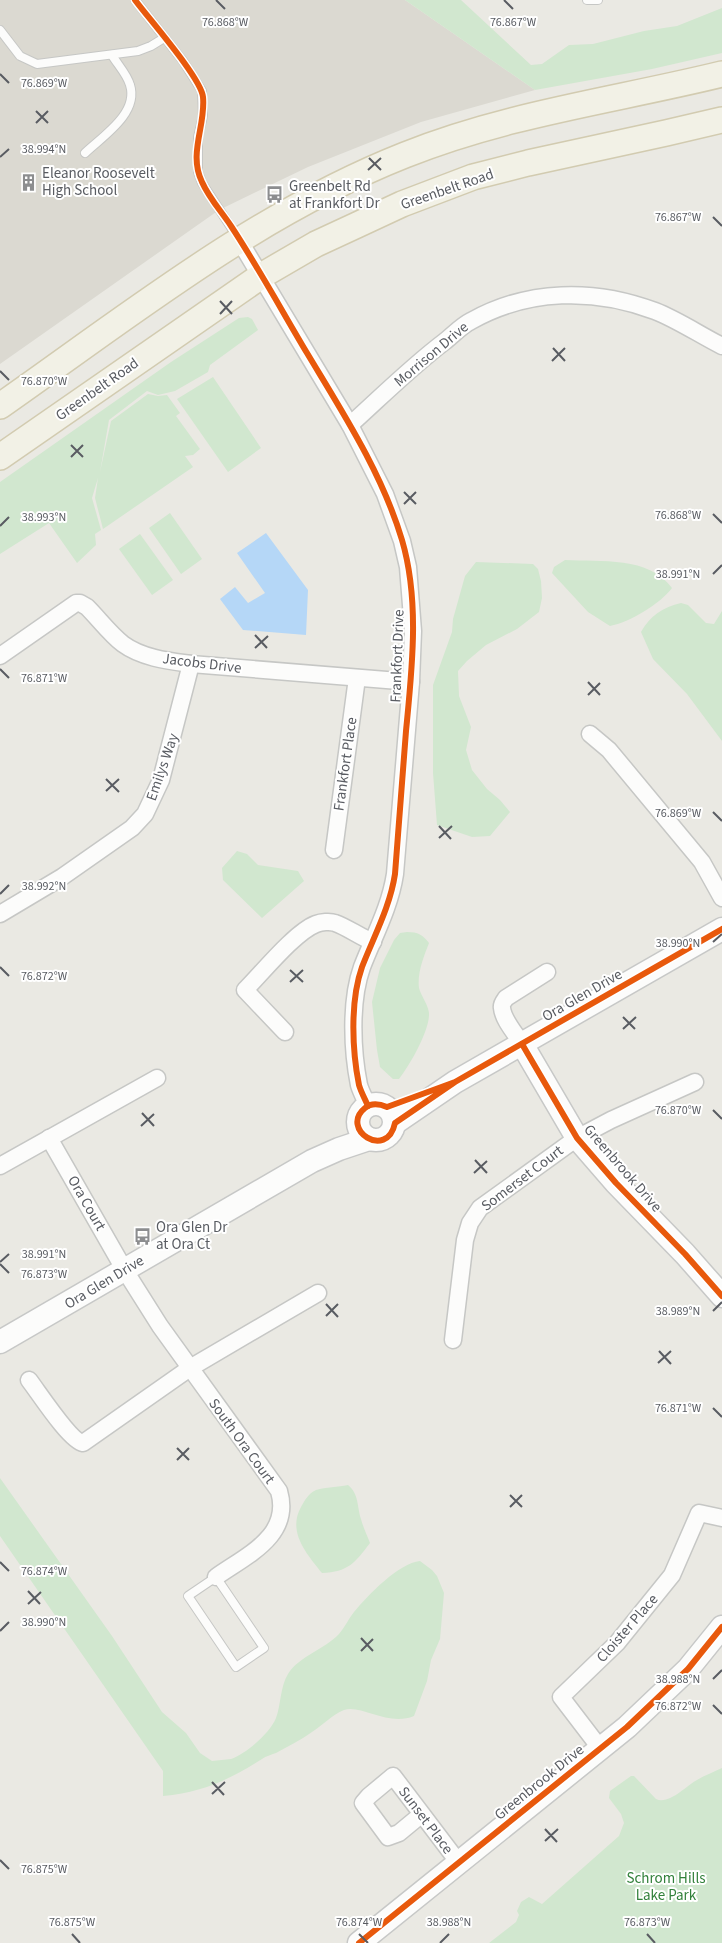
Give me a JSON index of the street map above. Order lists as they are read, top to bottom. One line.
{"streets":{"main road":["Greenbelt Road"],"street":["Morrison Drive","Frankfort Drive","Jacobs Drive","Frankfort Place","Emilys Way","Ora Glen Drive","Greenbrook Drive","Somerset Court","Ora Court","South Ora Court","Cloister Place","Sunset Place"]},"crossings":[["Greenbelt Road","Frankfort Drive"],["Morrison Drive","Frankfort Drive"],["Frankfort Drive","Jacobs Drive"],["Frankfort Drive","Ora Glen Drive"],["Jacobs Drive","Frankfort Place"],["Jacobs Drive","Emilys Way"],["Ora Glen Drive","Greenbrook Drive"],["Ora Glen Drive","Ora Court"],["Ora Glen Drive","South Ora Court"],["Greenbrook Drive","Somerset Court"],["Greenbrook Drive","Cloister Place"],["Greenbrook Drive","Sunset Place"],["Ora Court","South Ora Court"]],"parks":["Schrom Hills Lake Park"],"places":{"building":["Eleanor Roosevelt High School"],"bus stop":["Greenbelt Rd at Frankfort Dr","Ora Glen Dr at Ora Ct"]},"coordinates":["76.868°W","76.867°W","76.869°W","38.994°N","76.870°W","38.993°N","38.991°N","76.871°W","38.992°N","38.990°N","76.872°W","76.873°W","38.989°N","76.874°W","38.988°N","76.875°W"]}
